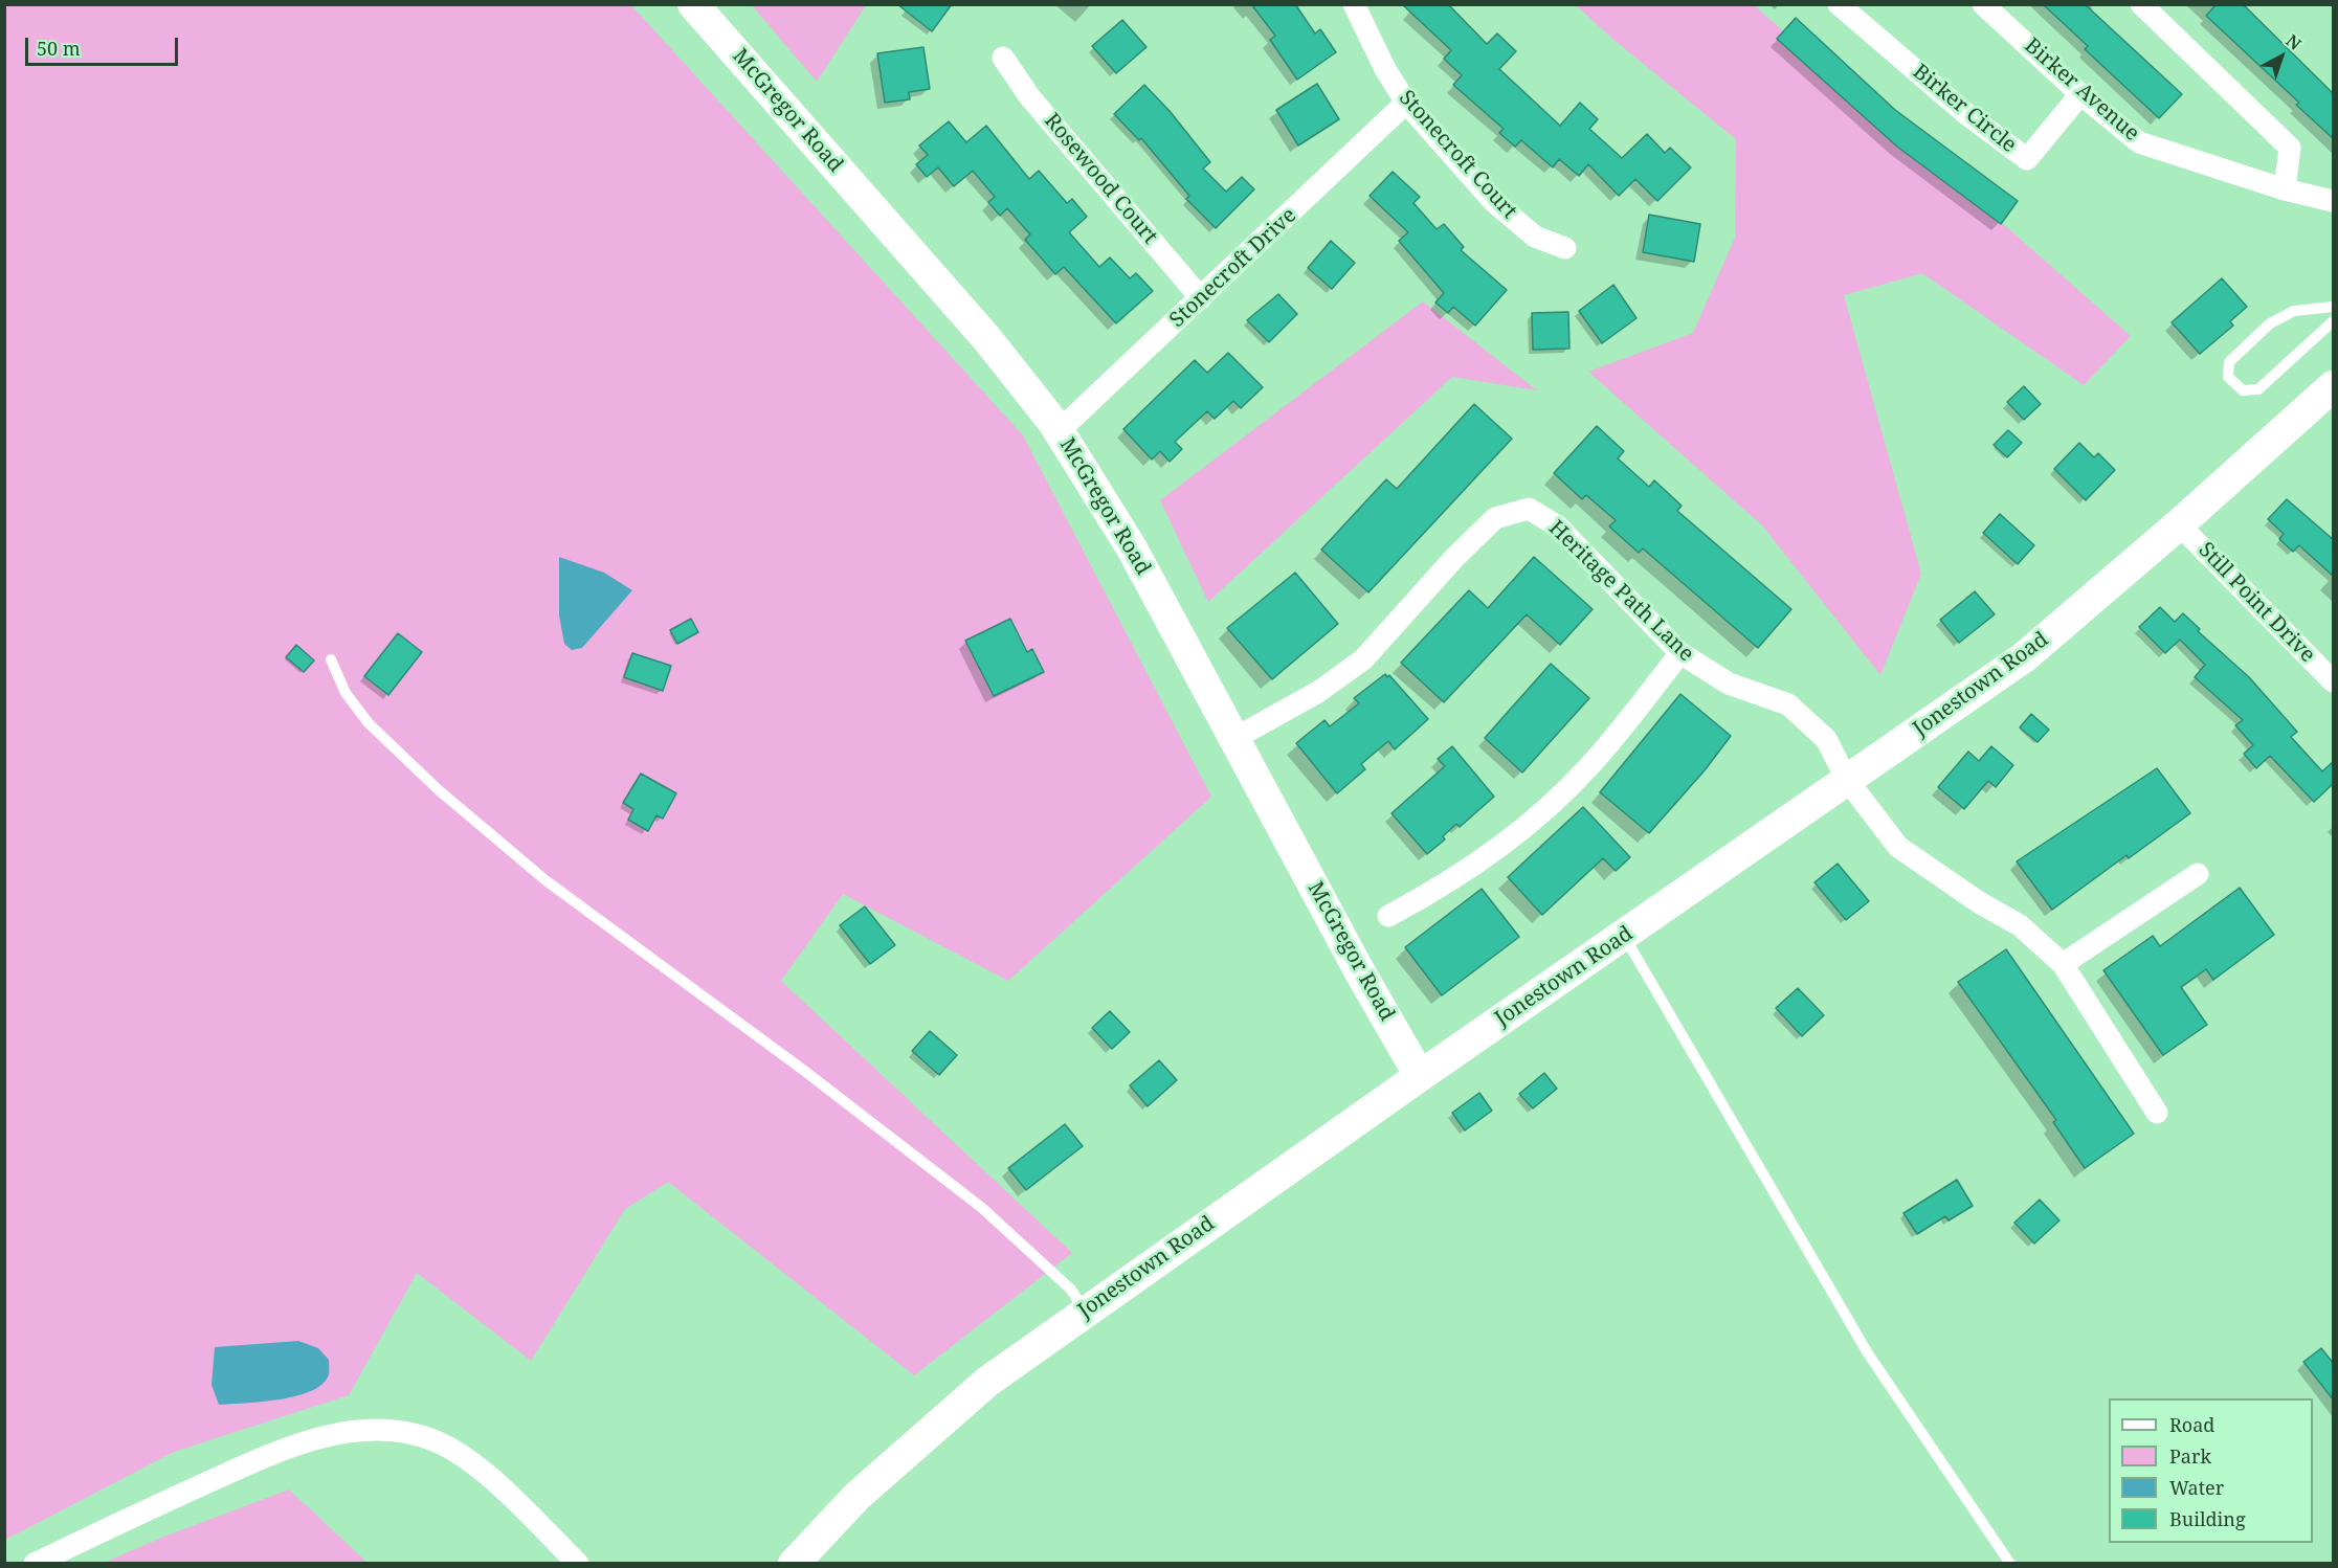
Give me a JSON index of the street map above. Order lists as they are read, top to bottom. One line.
{"streets":{"main road":["McGregor Road","Jonestown Road"],"street":["Birker Avenue","Birker Circle","Stonecroft Court","Rosewood Court","Stonecroft Drive","Heritage Path Lane","Still Point Drive"]},"crossings":[["Birker Avenue","Birker Circle"],["McGregor Road","Stonecroft Drive"],["McGregor Road","Heritage Path Lane"],["McGregor Road","Jonestown Road"],["Stonecroft Court","Stonecroft Drive"],["Rosewood Court","Stonecroft Drive"],["Heritage Path Lane","Jonestown Road"],["Still Point Drive","Jonestown Road"]],"legend":["Road","Park","Water","Building"],"scale_bar":"50 m","north":"top right"}
